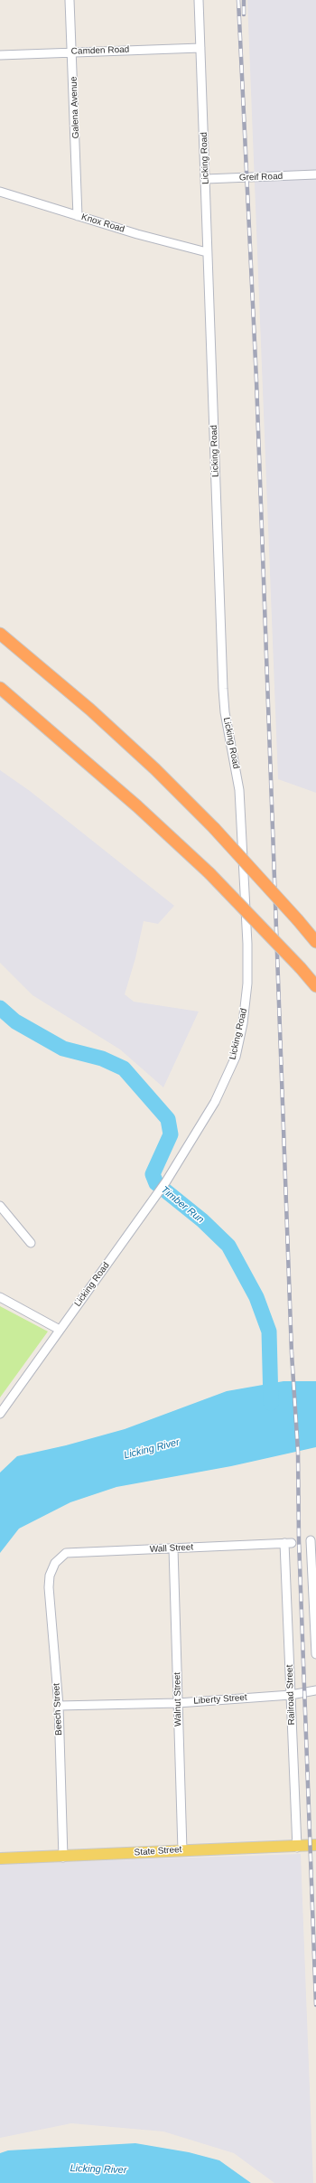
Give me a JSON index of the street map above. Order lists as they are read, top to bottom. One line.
{"streets":{"main road":["State Street"],"street":["Camden Road","Galena Avenue","Licking Road","Greif Road","Knox Road","Wall Street","Railroad Street","Walnut Street","Liberty Street","Beech Street"]},"crossings":[["Camden Road","Galena Avenue"],["Camden Road","Licking Road"],["Galena Avenue","Knox Road"],["Licking Road","Greif Road"],["Licking Road","Knox Road"],["Wall Street","Railroad Street"],["Wall Street","Walnut Street"],["Wall Street","Beech Street"],["Railroad Street","Liberty Street"],["Railroad Street","State Street"],["Walnut Street","Liberty Street"],["Walnut Street","State Street"],["Liberty Street","Beech Street"],["Beech Street","State Street"]],"water":["Timber Run","Licking River"]}
